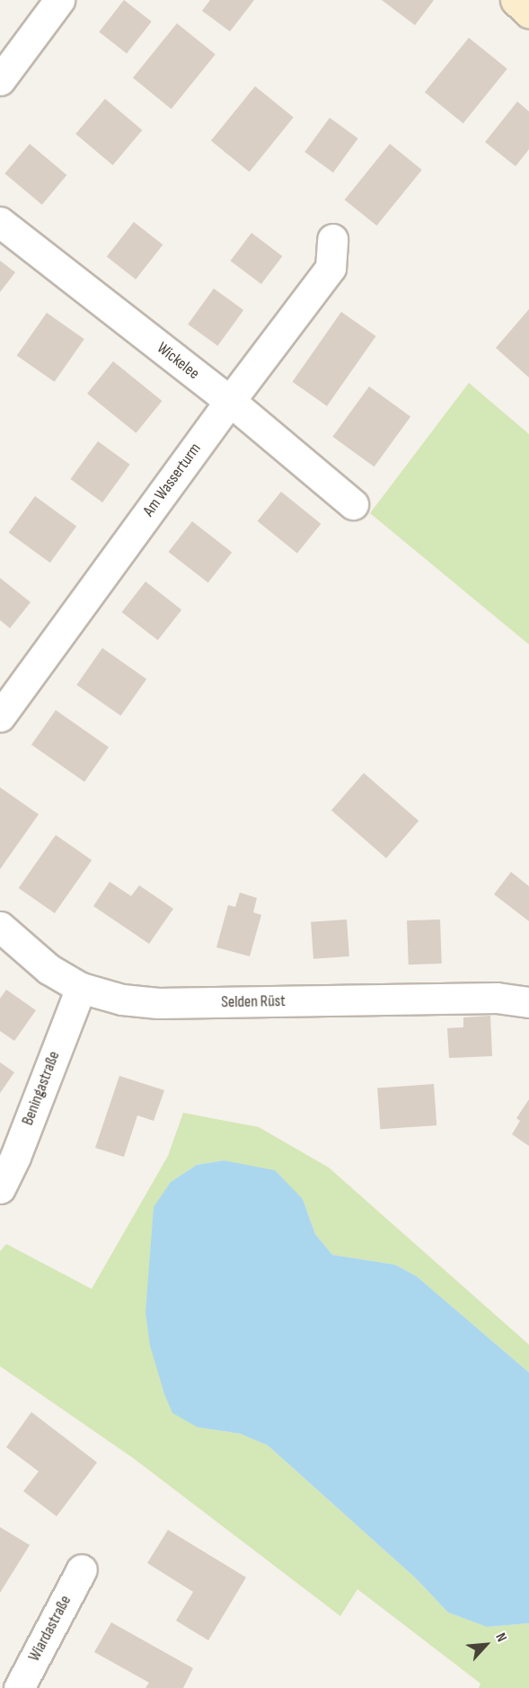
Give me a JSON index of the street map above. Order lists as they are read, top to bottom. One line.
{"streets":{"street":["Wickelee","Am Wasserturm","Selden Rüst","Beningastraße","Wiardastraße"]},"crossings":[["Wickelee","Am Wasserturm"],["Selden Rüst","Beningastraße"]],"north":"top right"}
